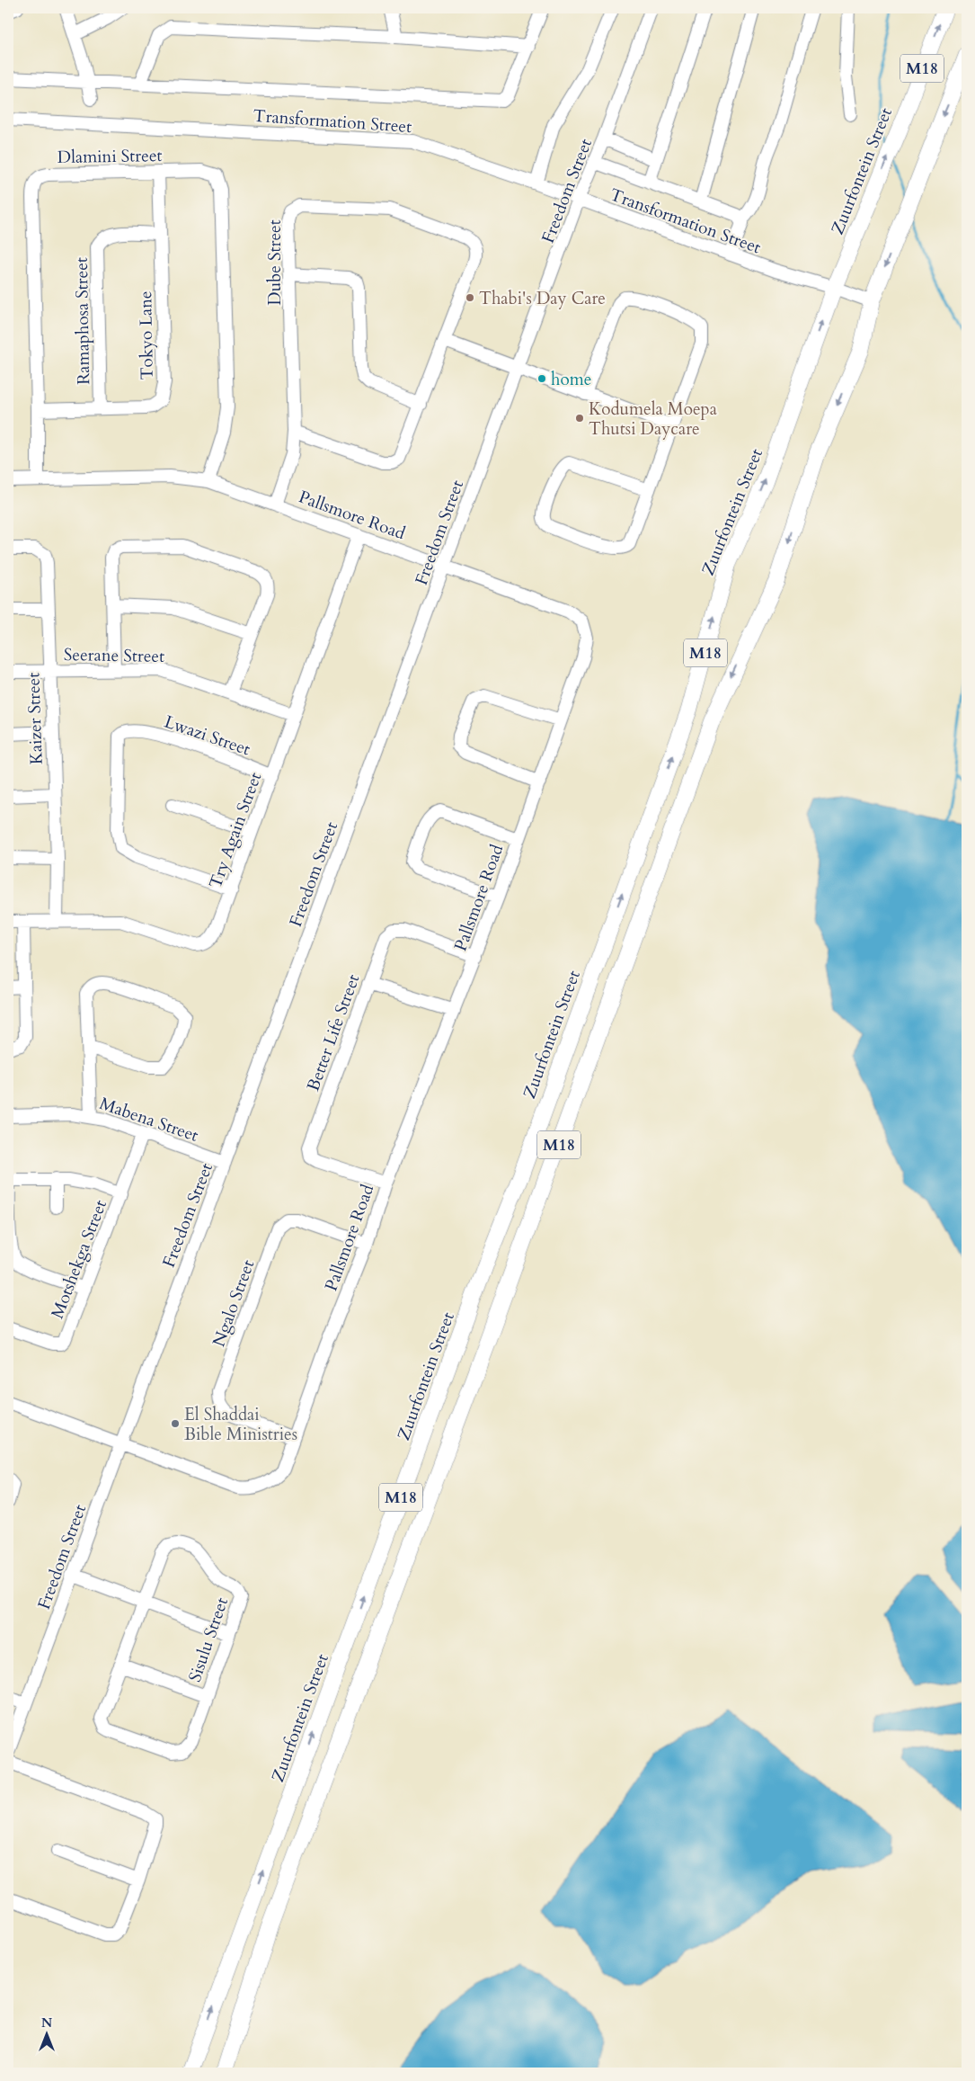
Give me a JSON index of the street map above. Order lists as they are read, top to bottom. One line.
{"streets":{"main road":["M18","Zuurfontein Street"],"street":["Transformation Street","Dlamini Street","Freedom Street","Dube Street","Ramaphosa Street","Tokyo Lane","Pallsmore Road","Seerane Street","Kaizer Street","Lwazi Street","Try Again Street","Better Life Street","Mabena Street","Motshekga Street","Ngalo Street","Sisulu Street"]},"crossings":[["M18","Transformation Street"],["Transformation Street","Zuurfontein Street"],["Transformation Street","Freedom Street"],["Dlamini Street","Tokyo Lane"],["Dlamini Street","Pallsmore Road"],["Freedom Street","Pallsmore Road"],["Freedom Street","Mabena Street"],["Dube Street","Pallsmore Road"],["Ramaphosa Street","Tokyo Lane"],["Pallsmore Road","Try Again Street"],["Pallsmore Road","Better Life Street"],["Pallsmore Road","Ngalo Street"],["Seerane Street","Kaizer Street"],["Seerane Street","Try Again Street"],["Kaizer Street","Try Again Street"],["Lwazi Street","Try Again Street"],["Mabena Street","Motshekga Street"]],"places":["Thabi's Day Care","home","Kodumela Moepa Thutsi Daycare","El Shaddai Bible Ministries"],"north":"top"}
